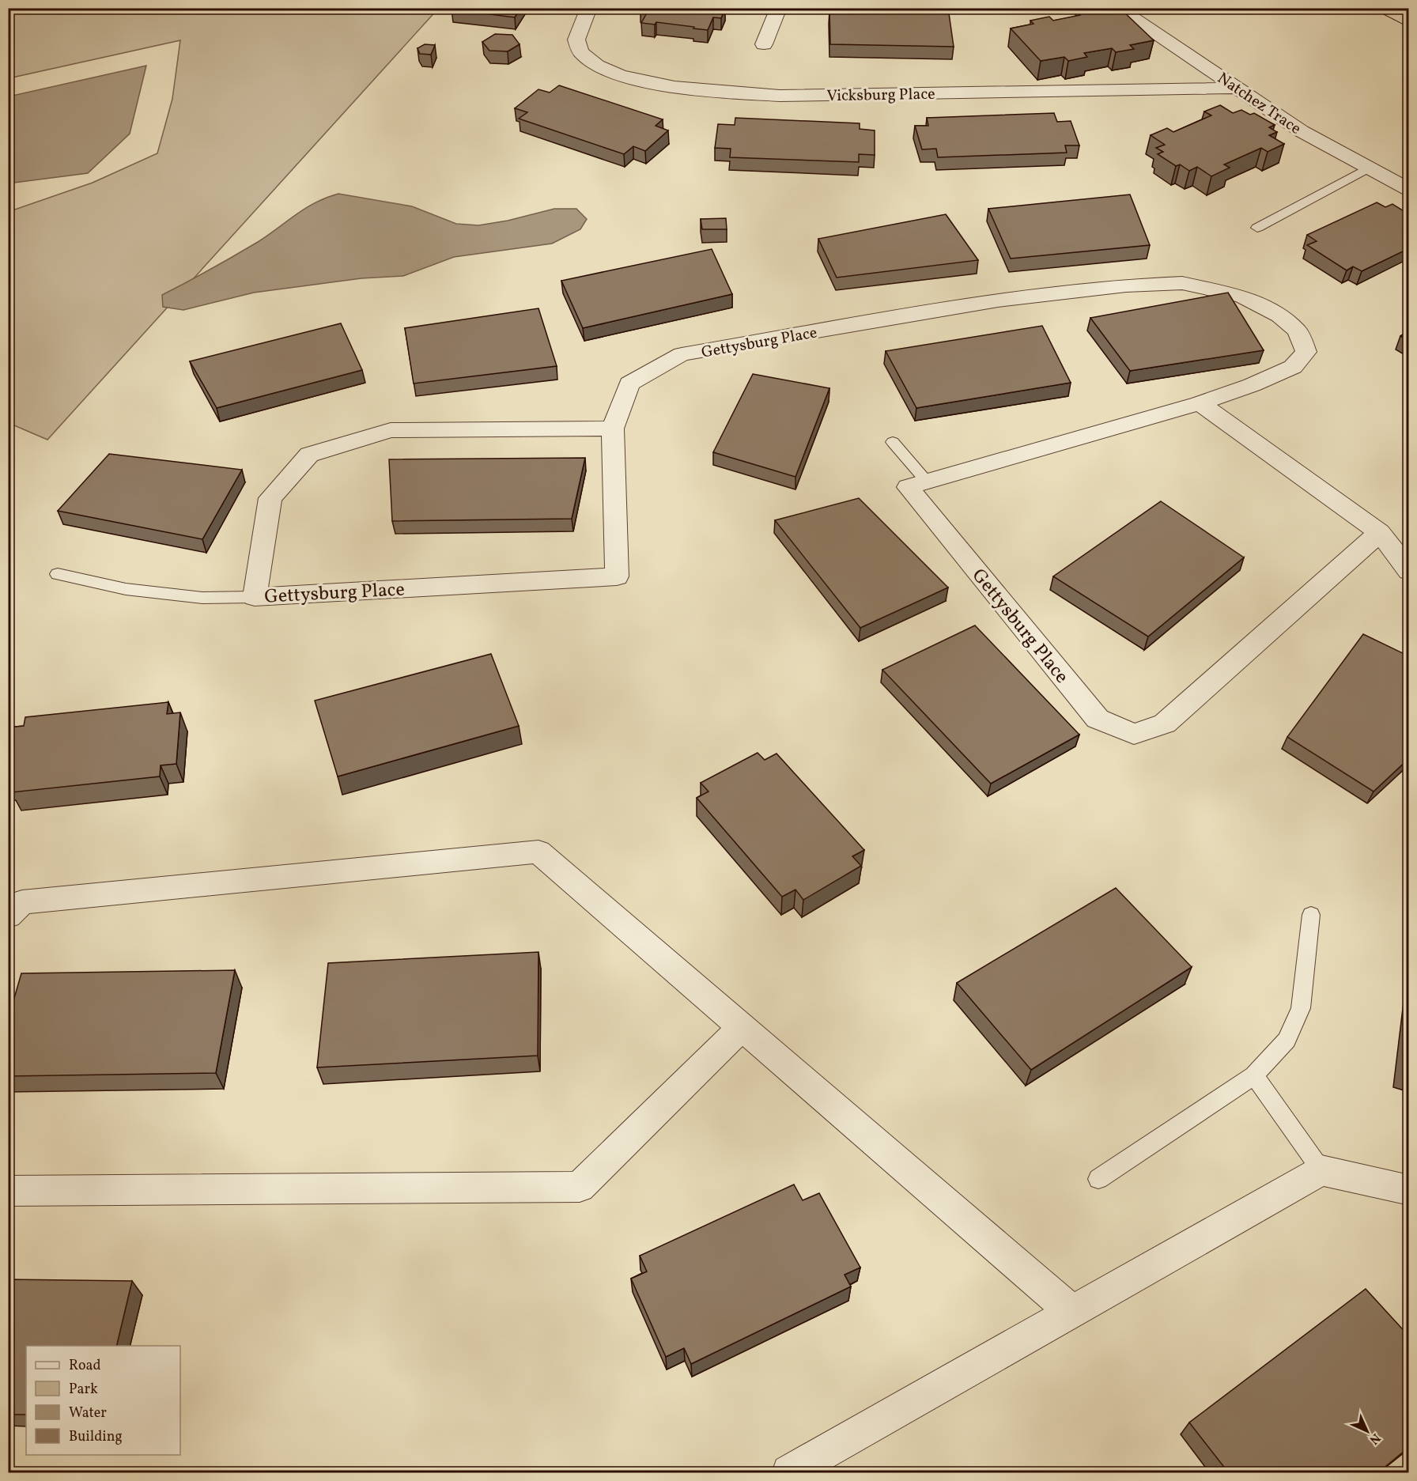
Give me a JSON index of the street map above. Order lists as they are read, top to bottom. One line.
{"streets":{"street":["Vicksburg Place","Natchez Trace","Gettysburg Place"]},"crossings":[["Vicksburg Place","Natchez Trace"]],"legend":["Road","Park","Water","Building"],"north":"bottom right"}
